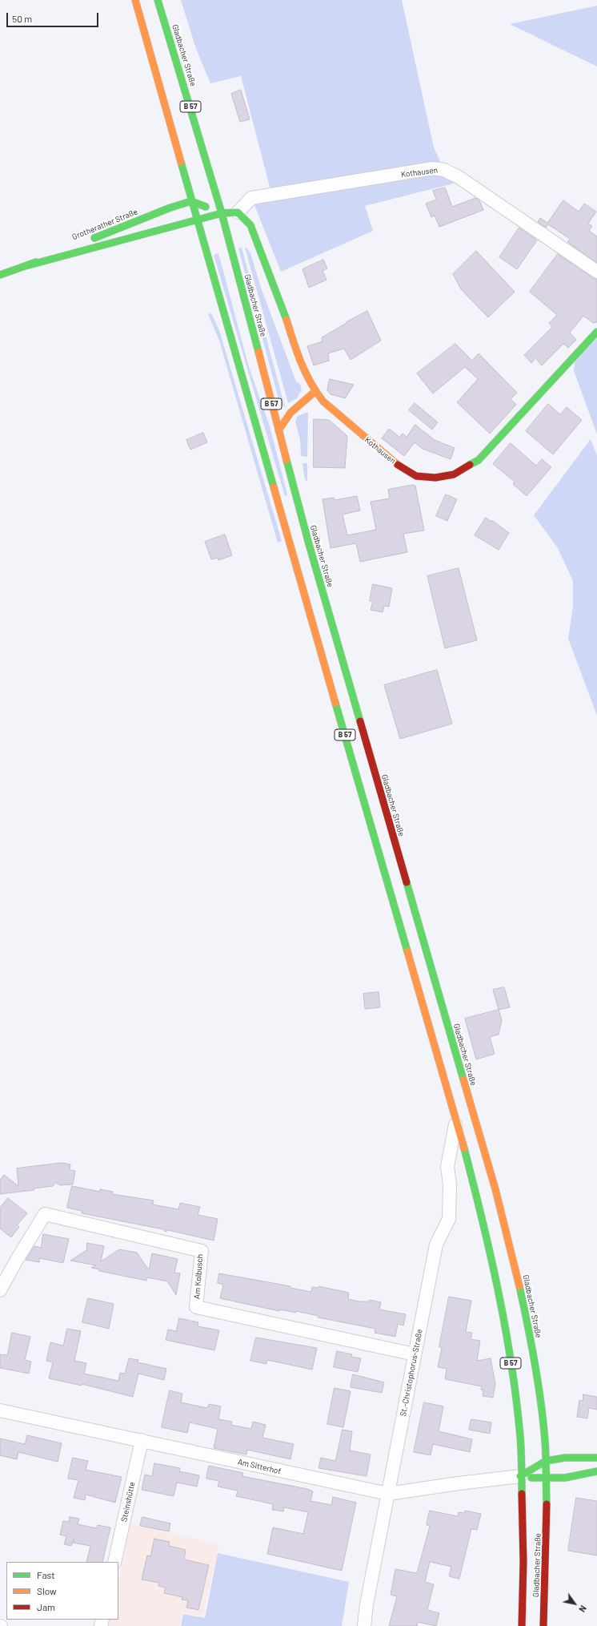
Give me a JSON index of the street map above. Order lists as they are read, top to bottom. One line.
{"streets":{"main road":["Gladbacher Straße","B 57","Kothausen","Grotherather Straße"],"street":["Am Kolbusch","St.-Christophorus-Straße","Am Sitterhof","Steinshütte"]},"crossings":[["Gladbacher Straße","Grotherather Straße"],["Gladbacher Straße","St.-Christophorus-Straße"],["Gladbacher Straße","Am Sitterhof"],["Am Kolbusch","St.-Christophorus-Straße"],["St.-Christophorus-Straße","Am Sitterhof"],["Am Sitterhof","Steinshütte"]],"legend":["Fast","Slow","Jam"],"scale_bar":"50 m","north":"bottom right"}
